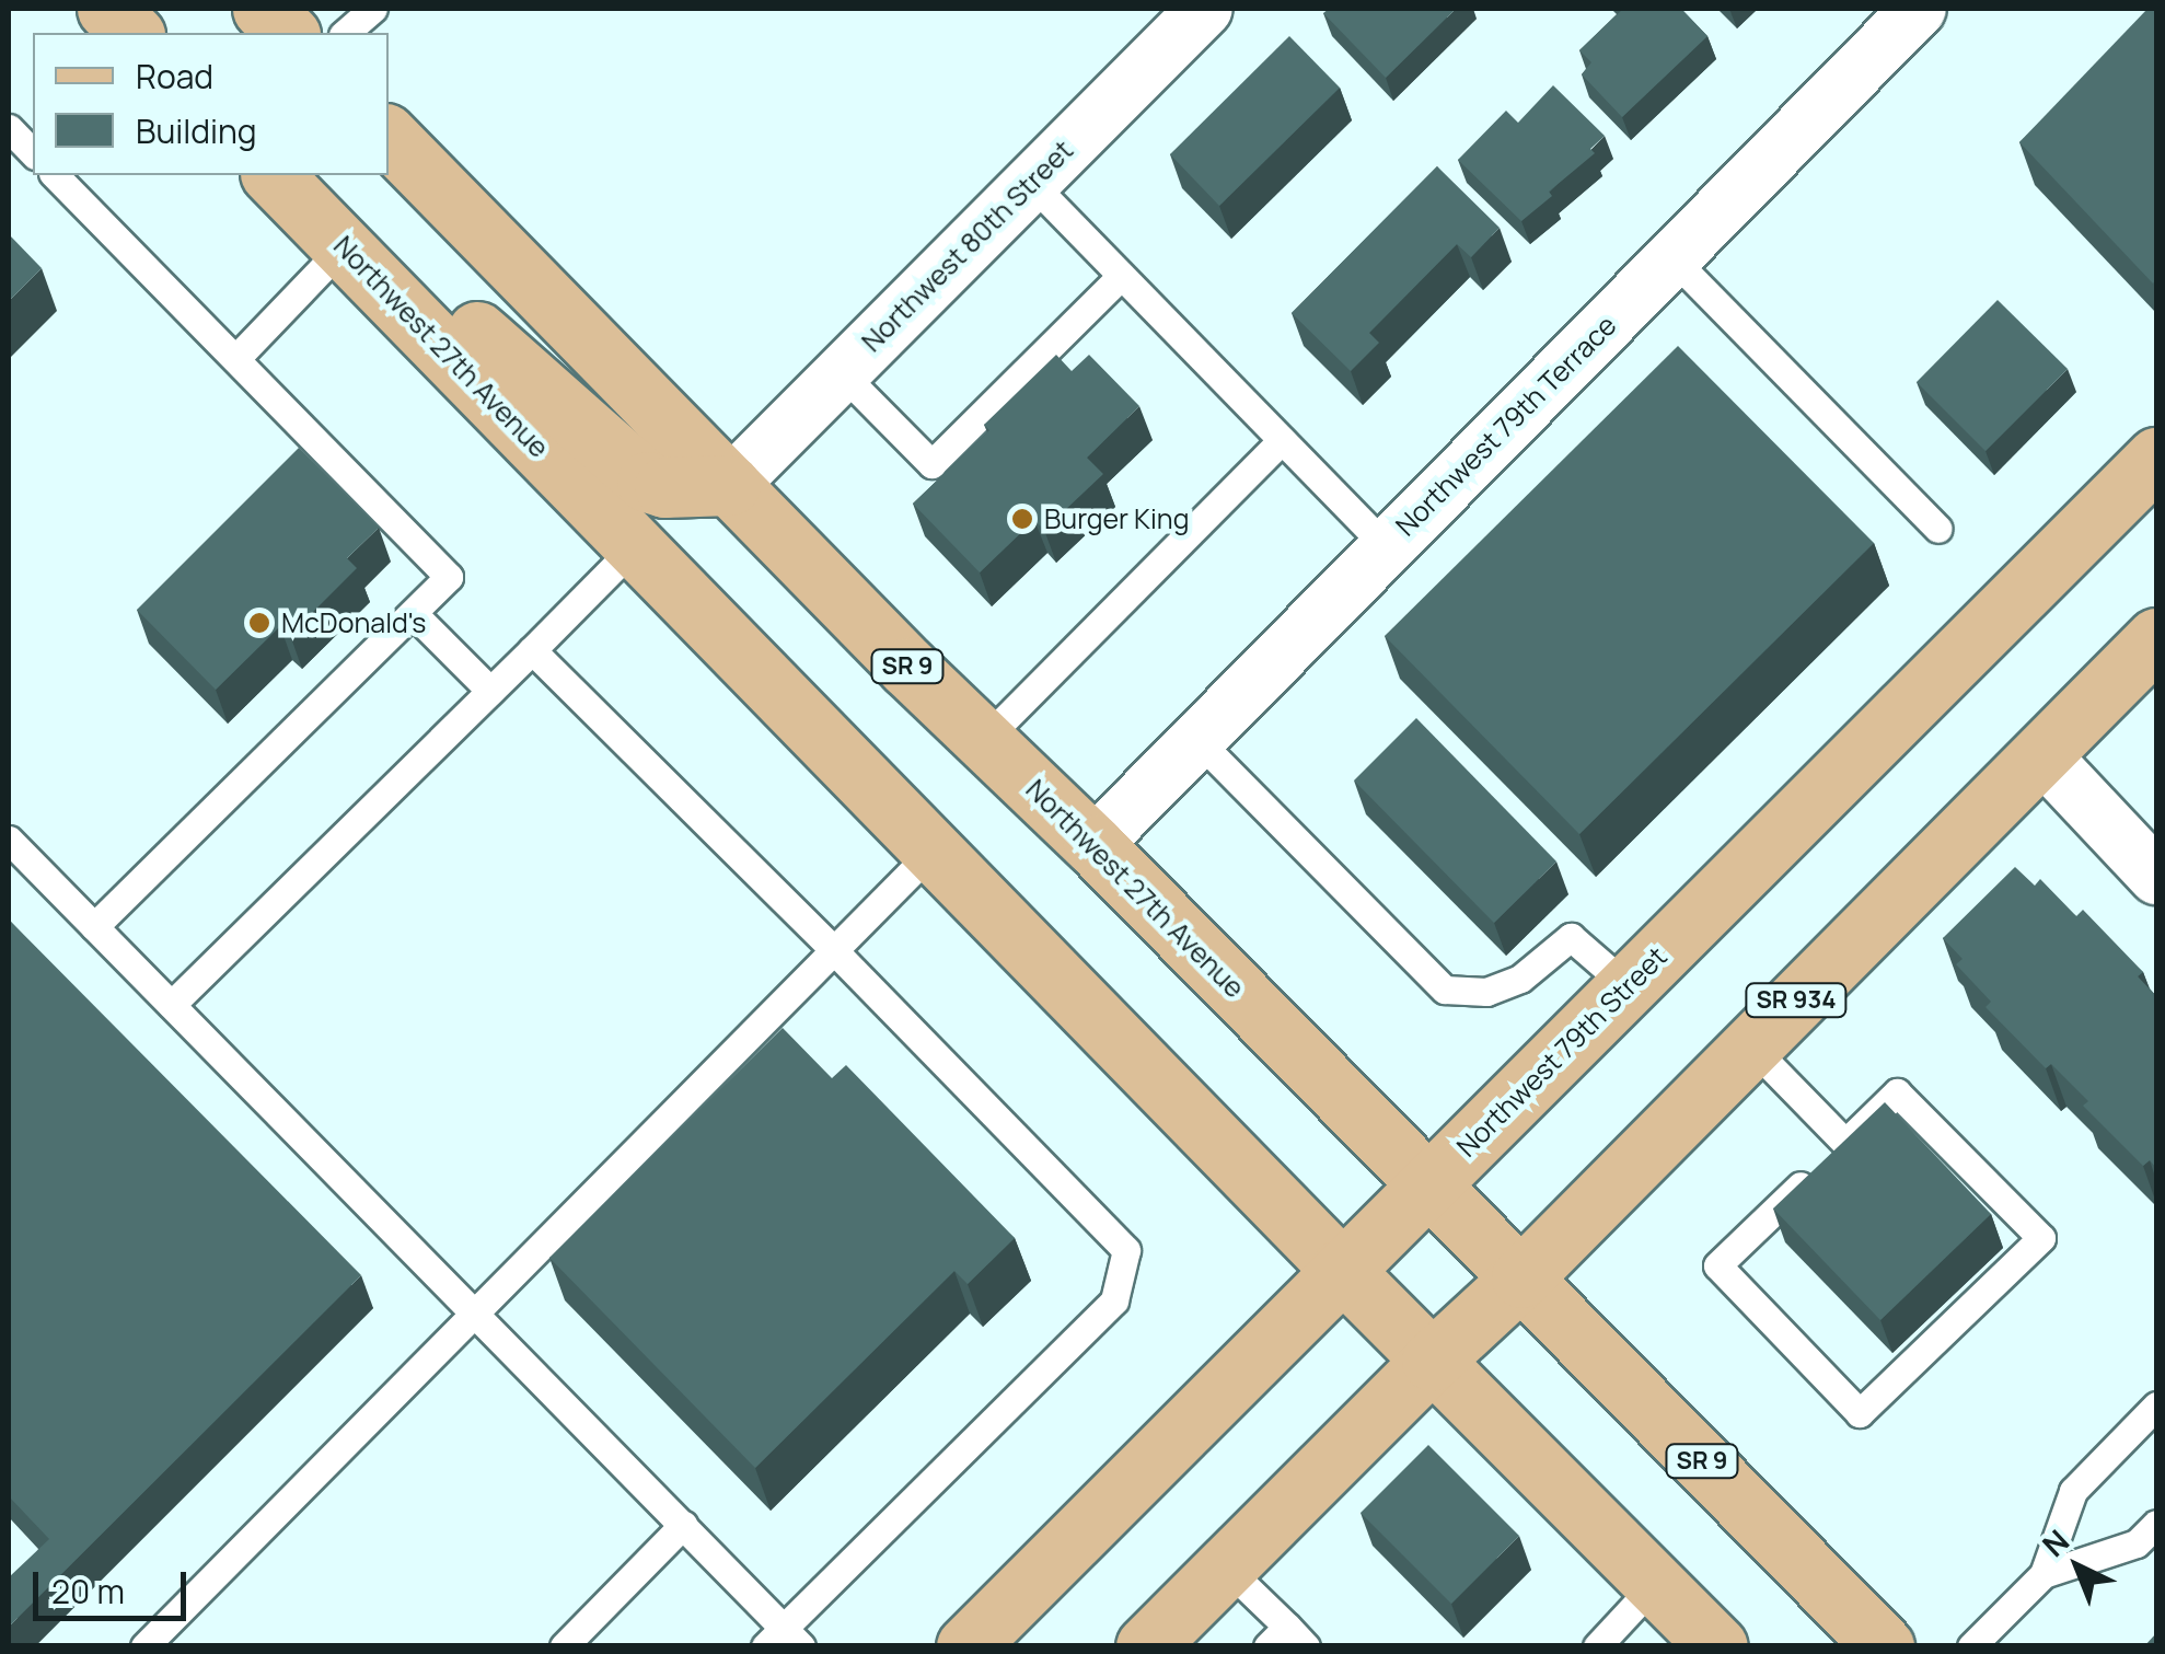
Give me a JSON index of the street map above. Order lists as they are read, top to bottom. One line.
{"streets":{"main road":["Northwest 27th Avenue","SR 9","SR 934","Northwest 79th Street"],"street":["Northwest 80th Street","Northwest 79th Terrace"]},"crossings":[["Northwest 80th Street","Northwest 27th Avenue"],["Northwest 27th Avenue","Northwest 79th Terrace"],["Northwest 27th Avenue","SR 934"],["Northwest 27th Avenue","Northwest 79th Street"]],"places":["Burger King","McDonald's"],"legend":["Road","Building"],"scale_bar":"20 m","north":"top left"}
